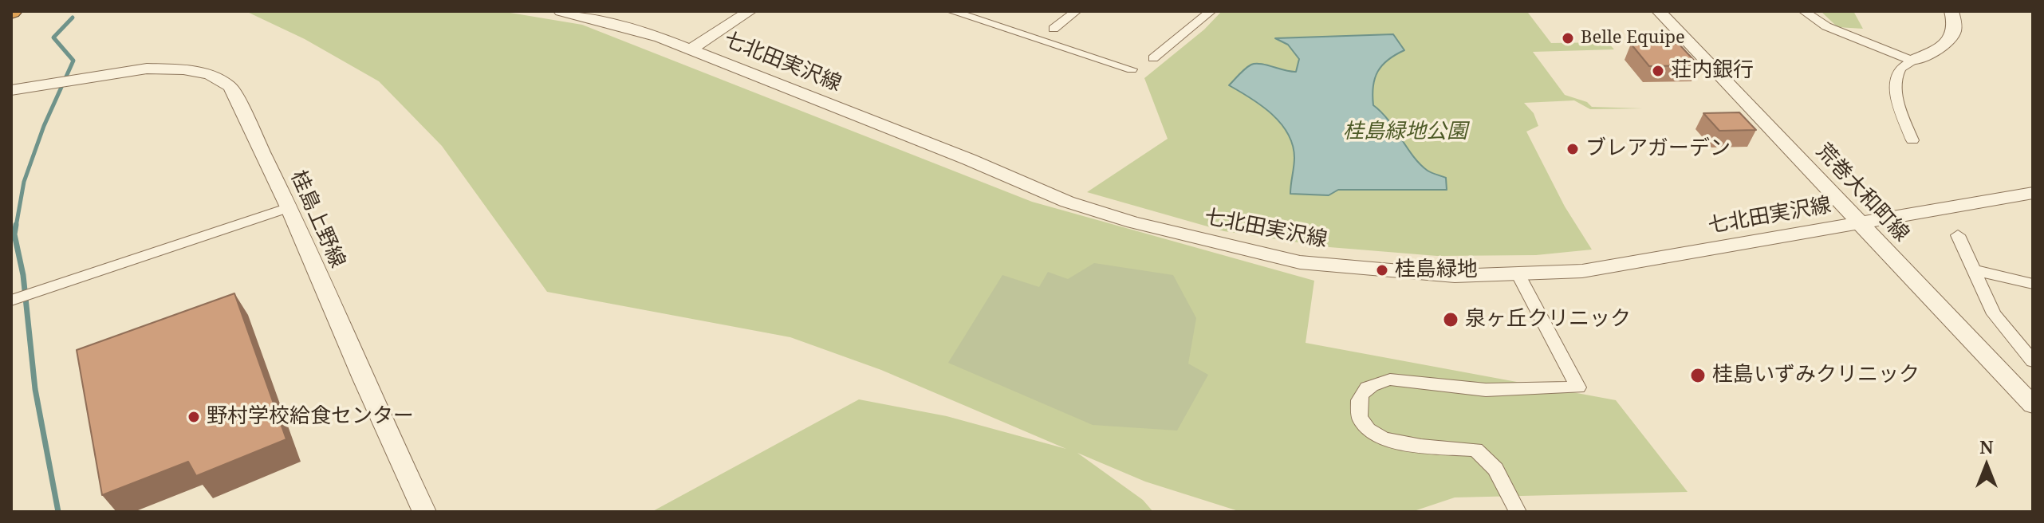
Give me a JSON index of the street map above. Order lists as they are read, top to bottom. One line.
{"streets":{"street":["七北田実沢線","荒巻大和町線","桂島上野線"]},"crossings":[["七北田実沢線","荒巻大和町線"]],"parks":["桂島緑地公園"],"places":["Belle Equipe","荘内銀行","ブレアガーデン","桂島緑地","泉ヶ丘クリニック","桂島いずみクリニック","野村学校給食センター"],"north":"top"}
